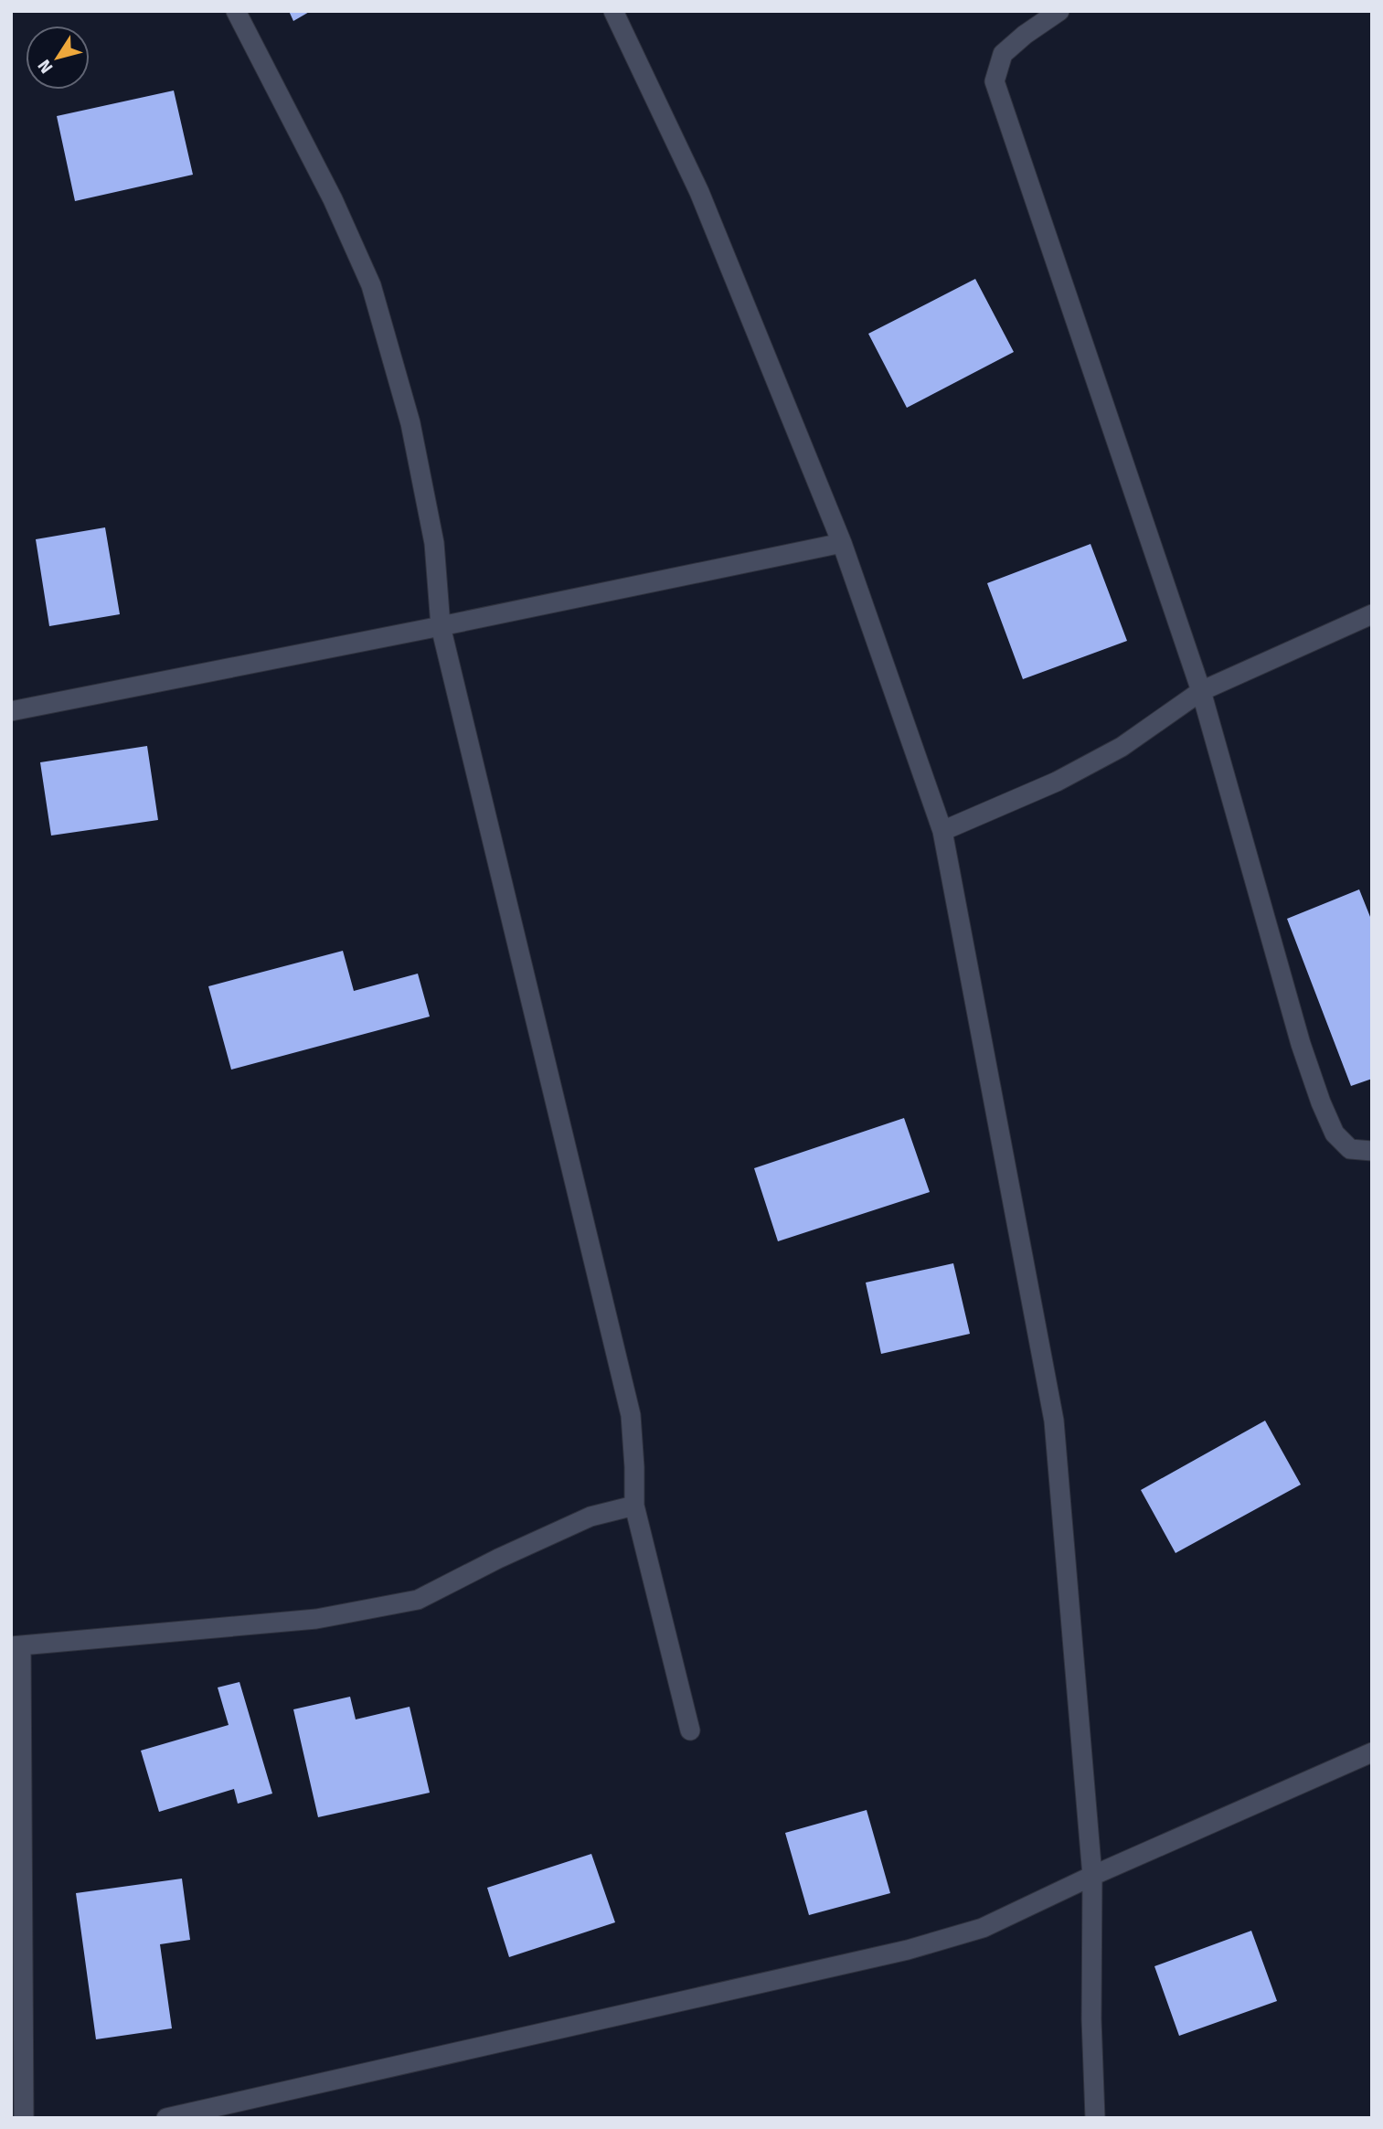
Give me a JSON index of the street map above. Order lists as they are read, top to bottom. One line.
{"north":"bottom left"}
